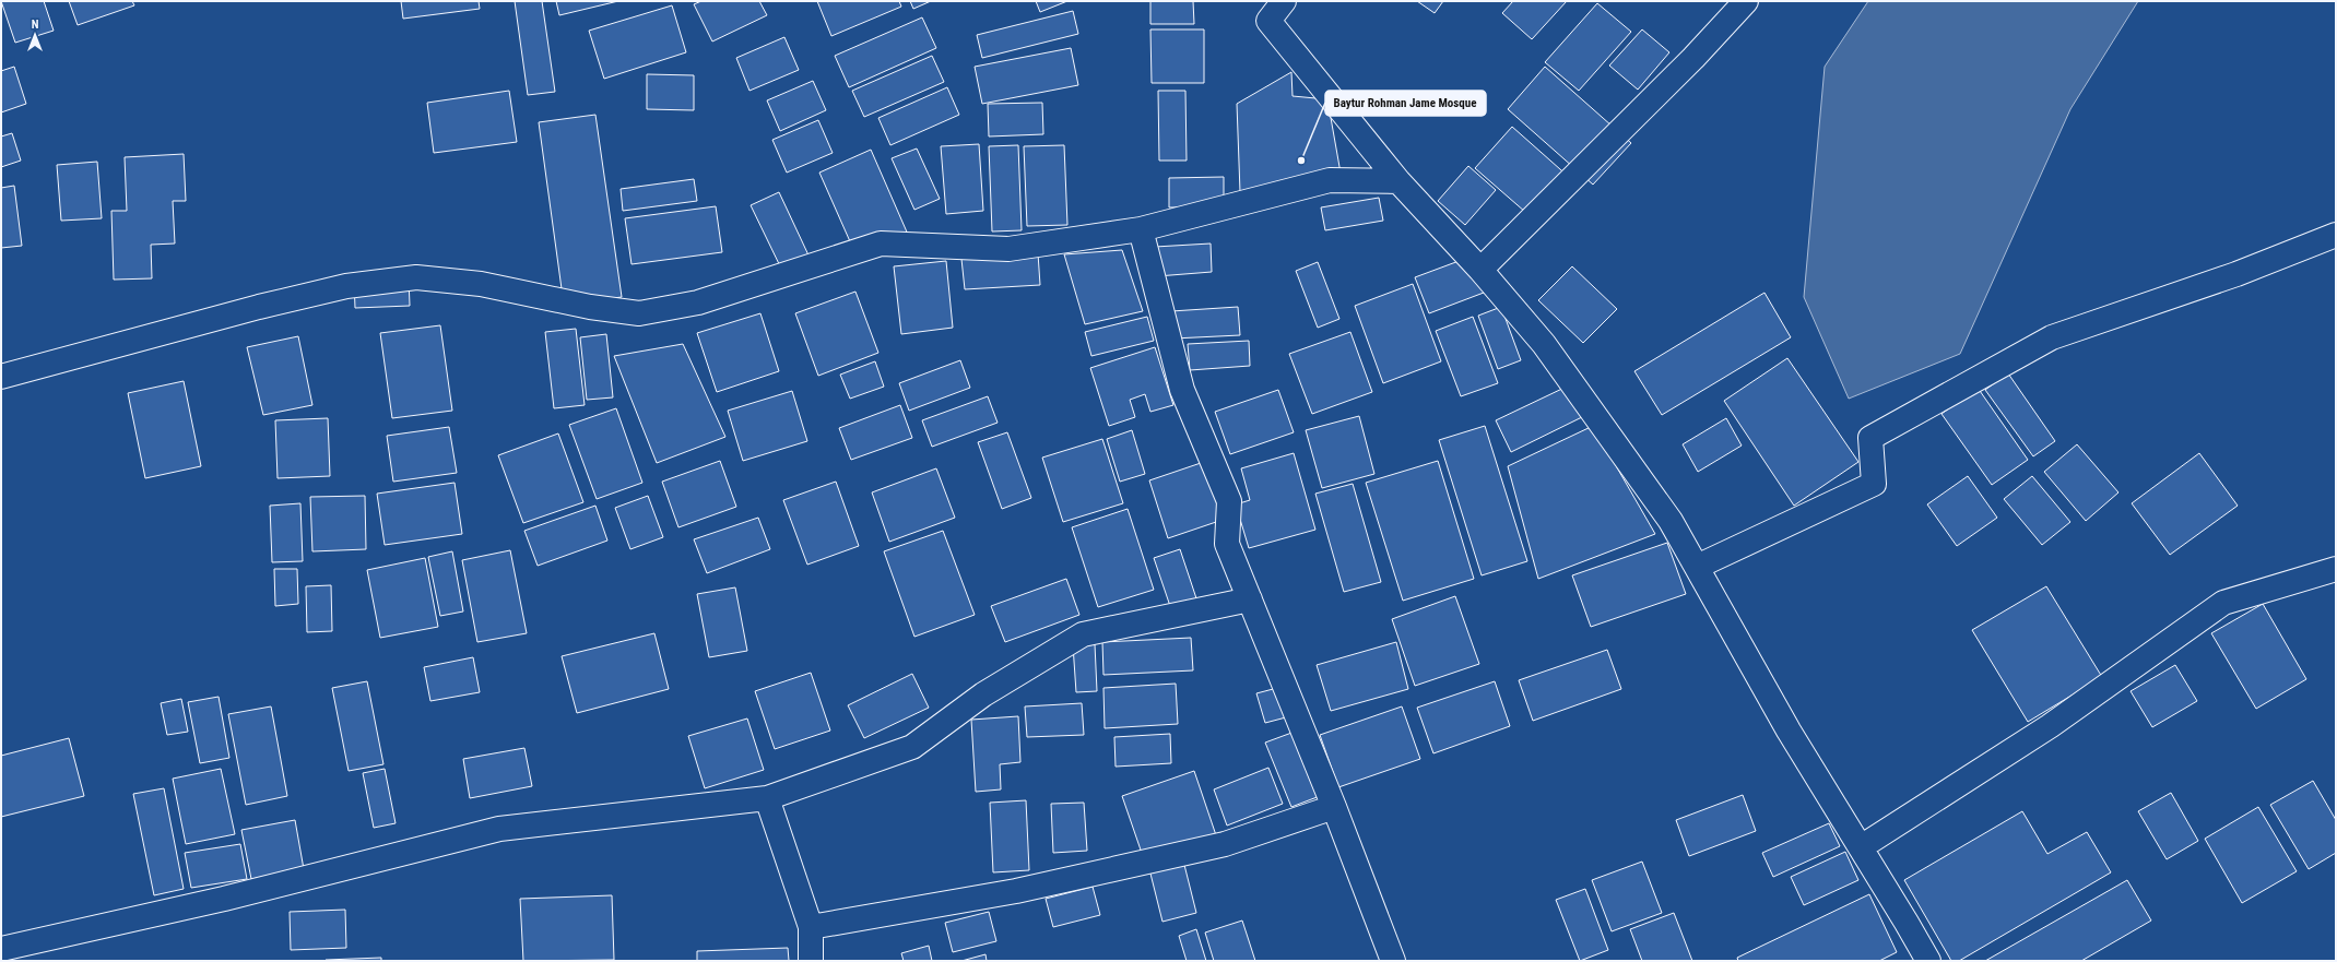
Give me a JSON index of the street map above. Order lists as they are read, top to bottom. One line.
{"places":["Baytur Rohman Jame Mosque"],"north":"top"}
